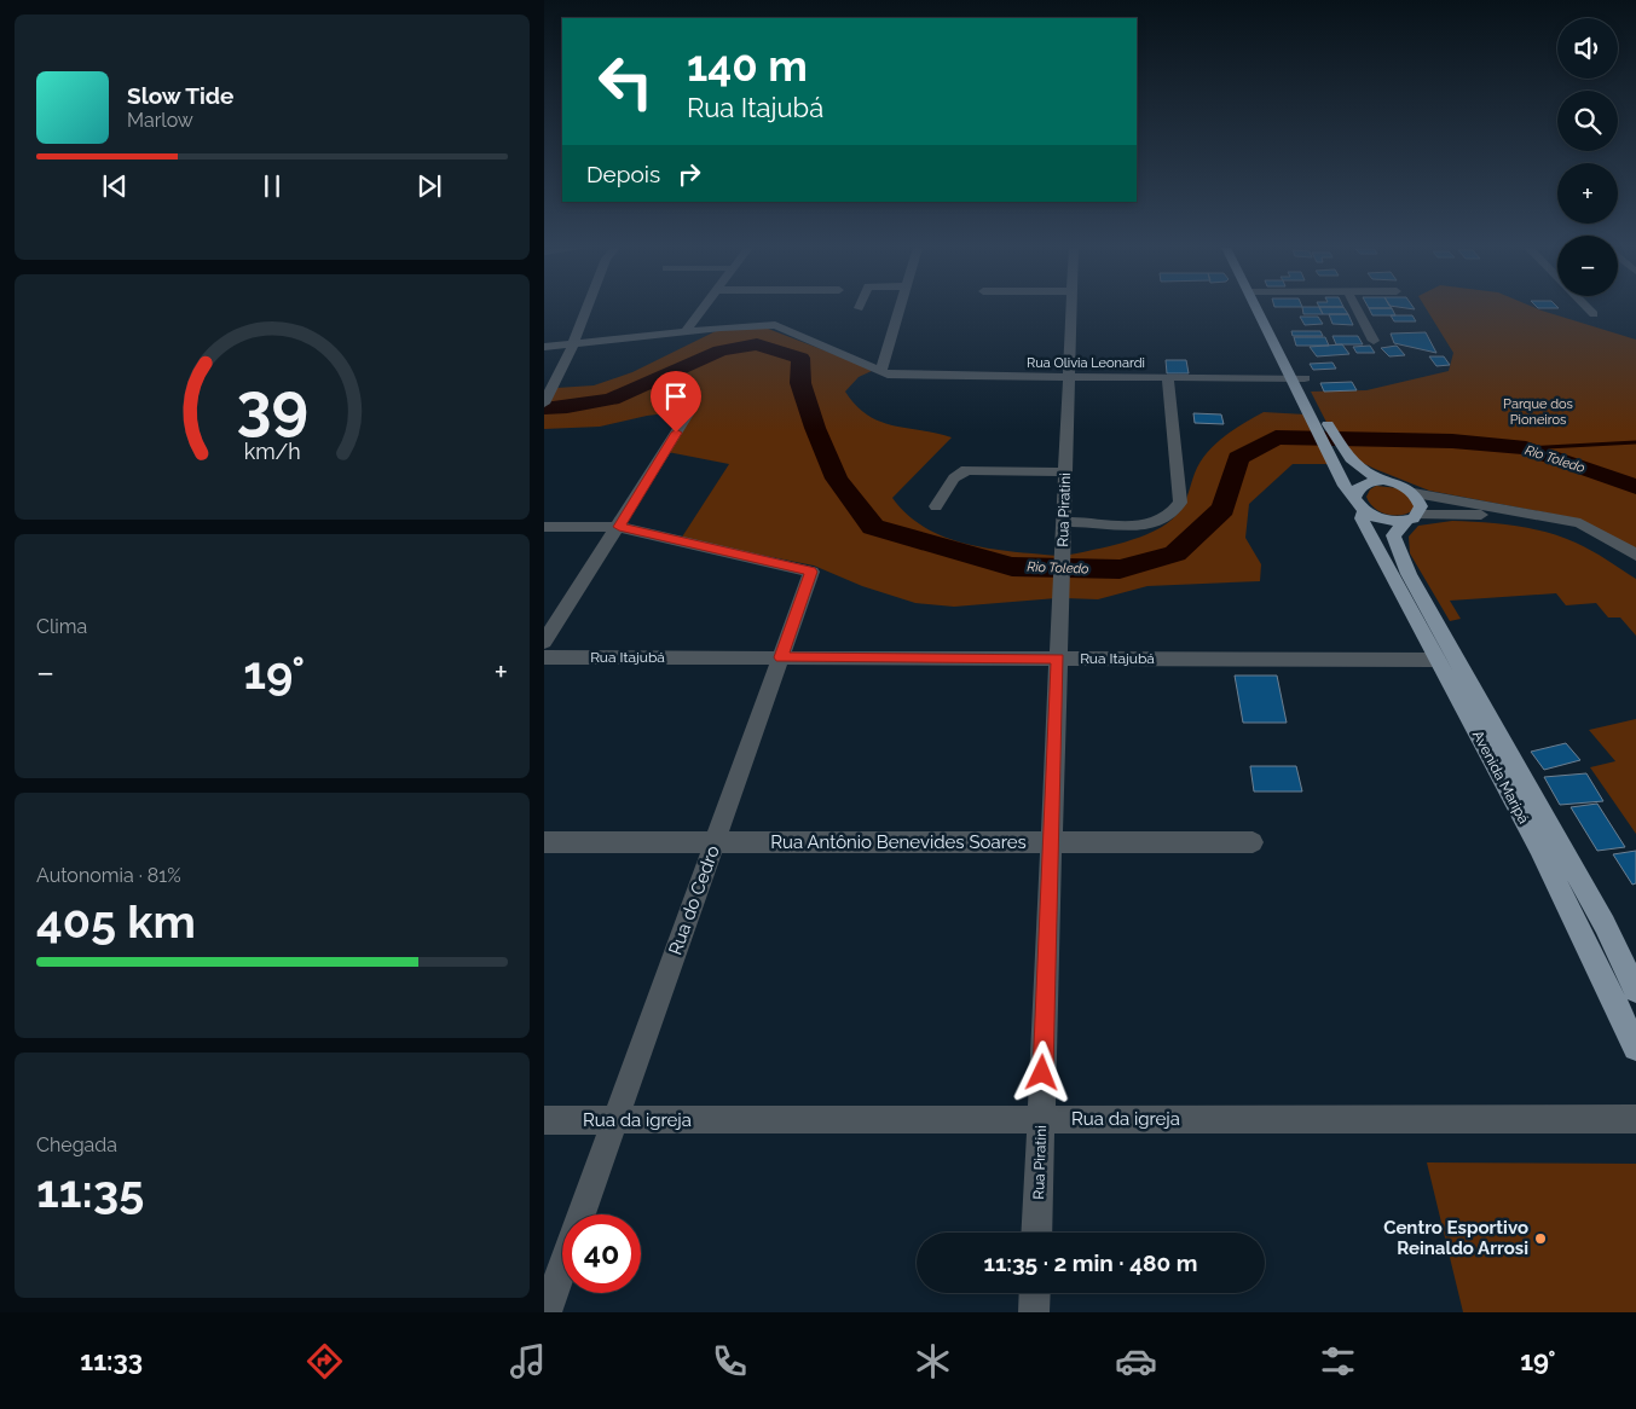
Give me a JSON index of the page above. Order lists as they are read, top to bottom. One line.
{"streets":{"main road":["Avenida Maripá"],"street":["Rua Olivia Leonardi","Rua Piratini","Rua Itajubá","Rua Antônio Benevides Soares","Rua do Cedro","Rua da igreja"]},"crossings":[["Rua Olivia Leonardi","Rua Piratini"],["Rua Olivia Leonardi","Avenida Maripá"],["Rua Piratini","Rua Itajubá"],["Rua Piratini","Rua Antônio Benevides Soares"],["Rua Piratini","Rua da igreja"],["Rua Itajubá","Avenida Maripá"],["Rua Itajubá","Rua do Cedro"],["Rua Antônio Benevides Soares","Rua do Cedro"],["Rua do Cedro","Rua da igreja"]],"water":["Rio Toledo"],"parks":["Parque dos Pioneiros"],"places":["Centro Esportivo Reinaldo Arrosi"],"page":{"map_buttons":["+","−"],"turn":["140 m","Rua Itajubá"],"song":["Slow Tide","Marlow"],"then":"Depois","tile":["Clima",["Autonomia · 81%","405 km"],["Chegada","11:35"]],"heat":["−","19°","+"],"limit":"40","trip":"11:35 · 2 min · 480 m","tabs":["11:33","19°"],"gauge":["39","km/h"]}}
